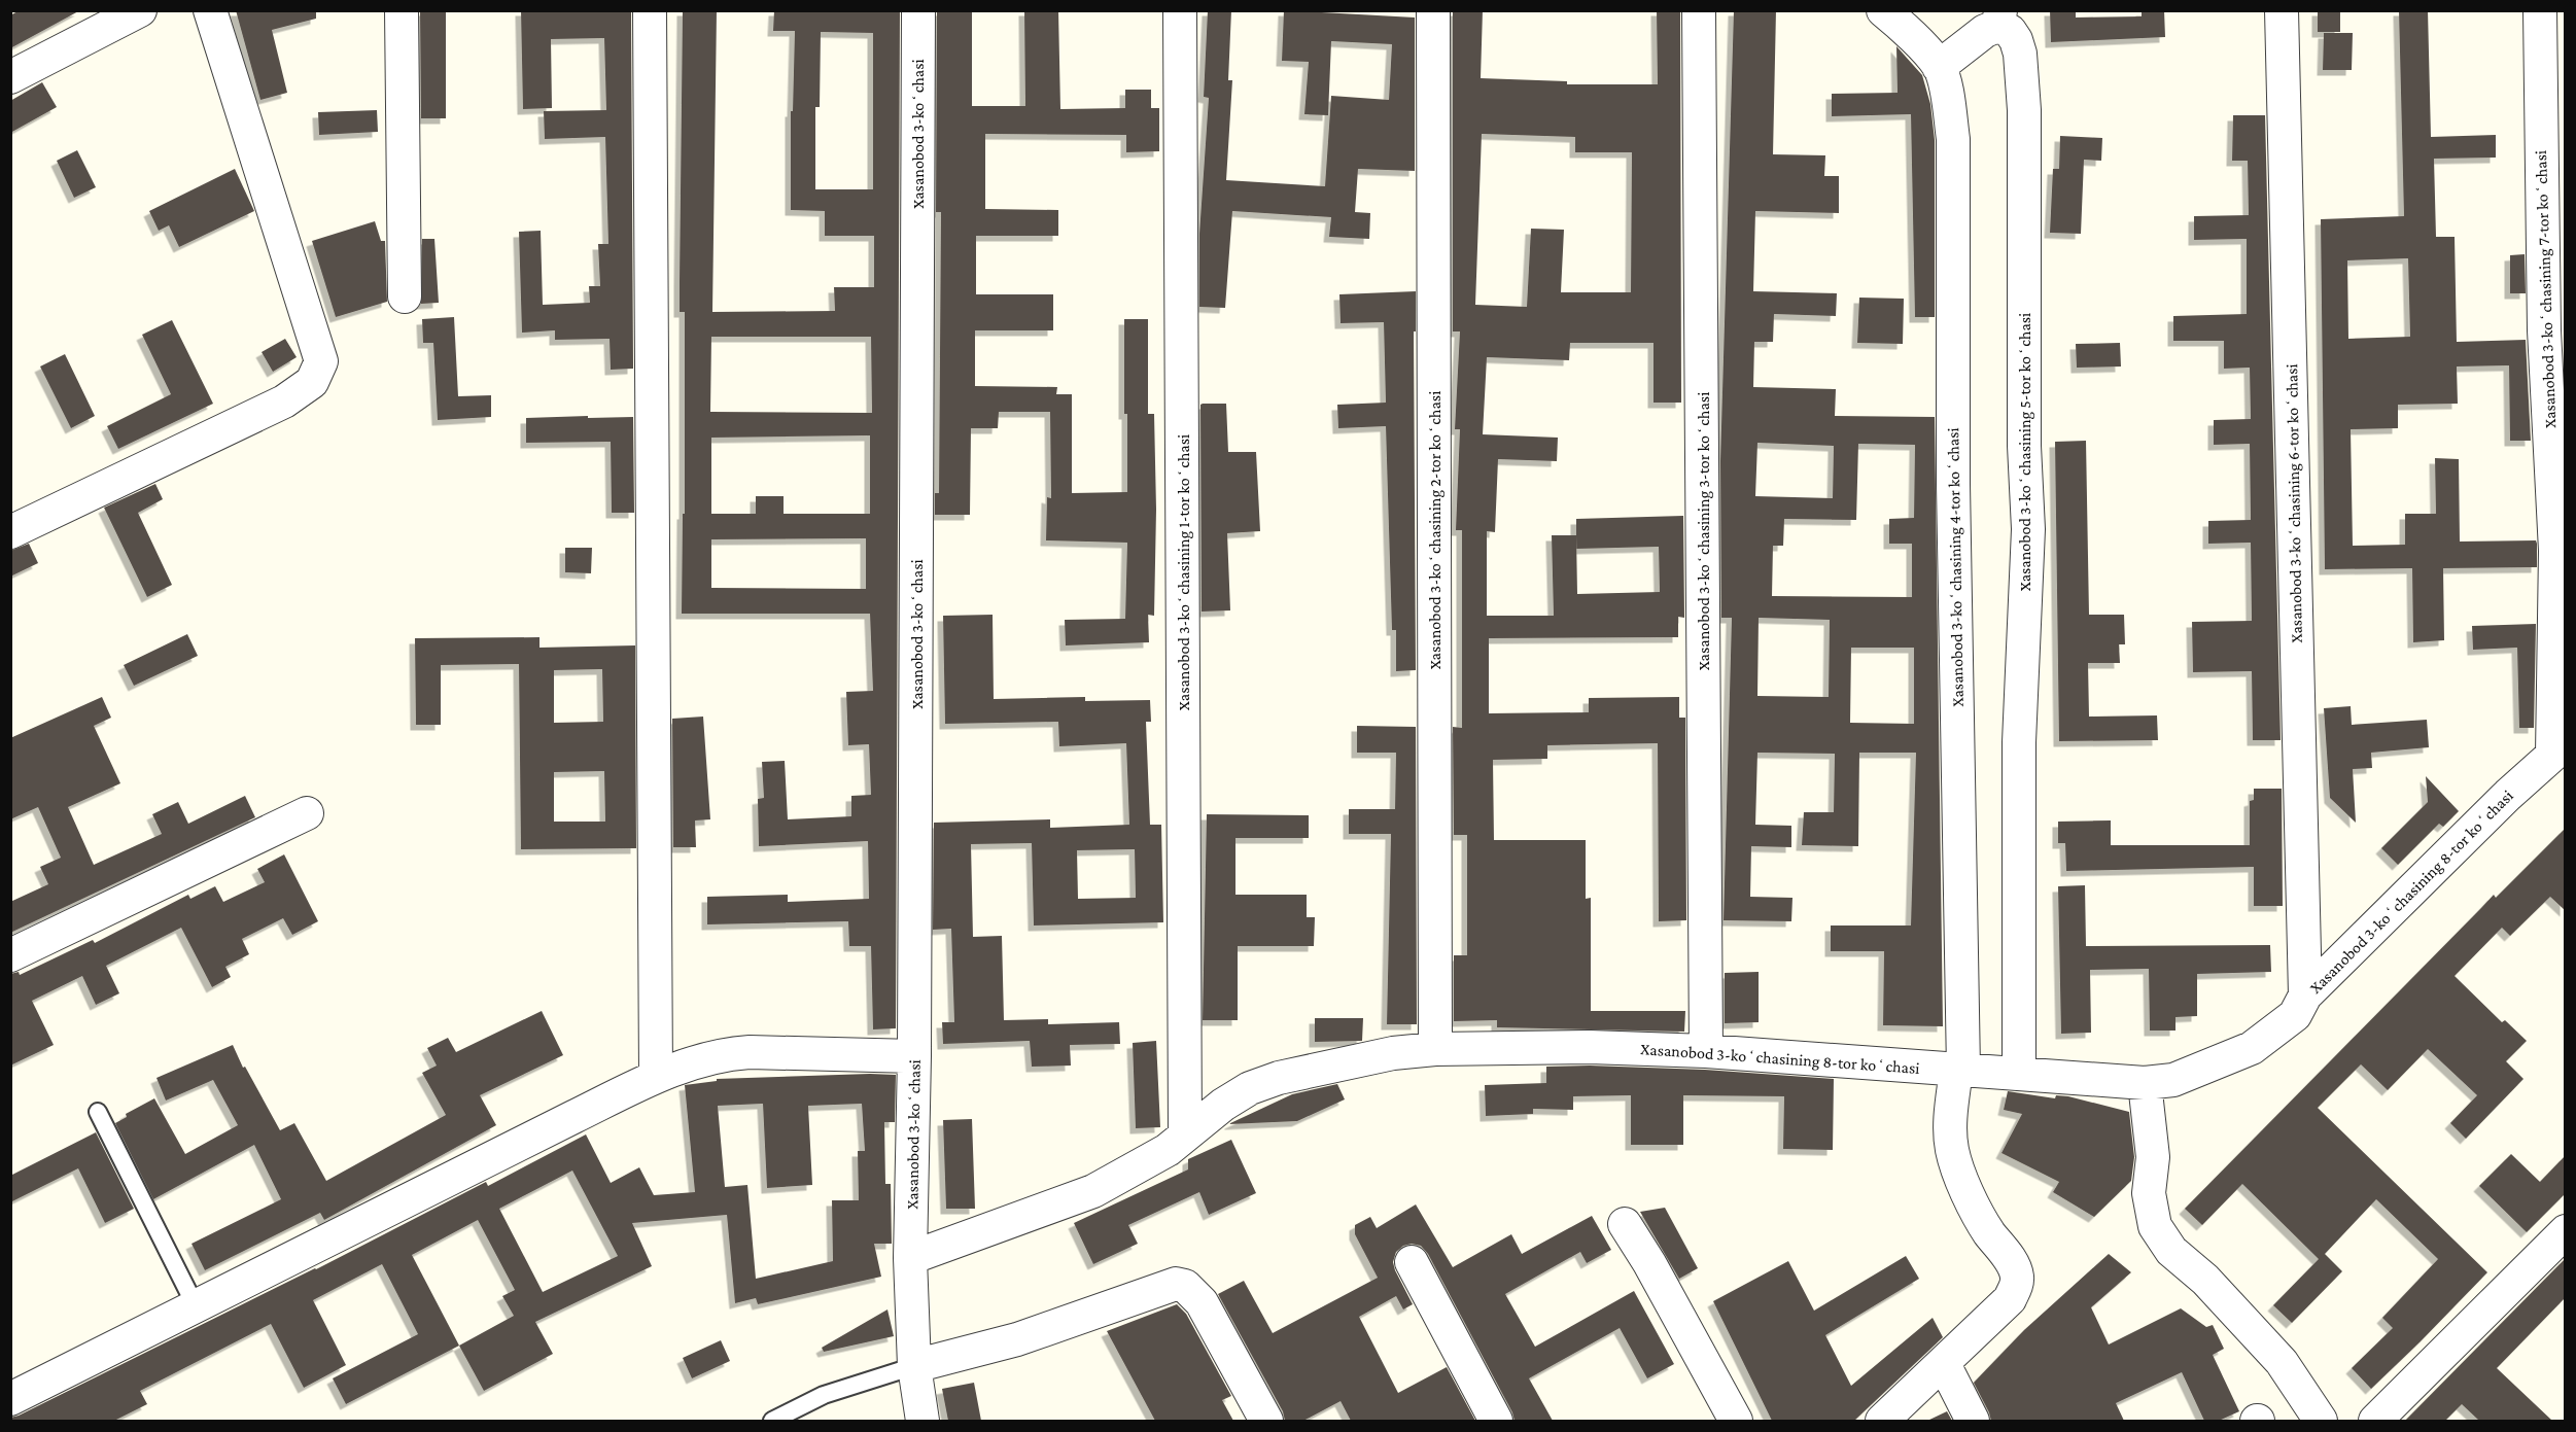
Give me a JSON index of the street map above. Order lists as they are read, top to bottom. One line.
{"streets":{"street":["Xasanobod 3-koʻchasi","Xasanobod 3-koʻchasining 7-tor koʻchasi","Xasanobod 3-koʻchasining 5-tor koʻchasi","Xasanobod 3-koʻchasining 6-tor koʻchasi","Xasanobod 3-koʻchasining 2-tor koʻchasi","Xasanobod 3-koʻchasining 3-tor koʻchasi","Xasanobod 3-koʻchasining 4-tor koʻchasi","Xasanobod 3-koʻchasining 1-tor koʻchasi","Xasanobod 3-koʻchasining 8-tor koʻchasi"]},"crossings":[["Xasanobod 3-koʻchasi","Xasanobod 3-koʻchasining 8-tor koʻchasi"],["Xasanobod 3-koʻchasining 7-tor koʻchasi","Xasanobod 3-koʻchasining 8-tor koʻchasi"],["Xasanobod 3-koʻchasining 5-tor koʻchasi","Xasanobod 3-koʻchasining 8-tor koʻchasi"],["Xasanobod 3-koʻchasining 6-tor koʻchasi","Xasanobod 3-koʻchasining 8-tor koʻchasi"],["Xasanobod 3-koʻchasining 2-tor koʻchasi","Xasanobod 3-koʻchasining 8-tor koʻchasi"],["Xasanobod 3-koʻchasining 3-tor koʻchasi","Xasanobod 3-koʻchasining 8-tor koʻchasi"],["Xasanobod 3-koʻchasining 4-tor koʻchasi","Xasanobod 3-koʻchasining 8-tor koʻchasi"],["Xasanobod 3-koʻchasining 1-tor koʻchasi","Xasanobod 3-koʻchasining 8-tor koʻchasi"]]}
